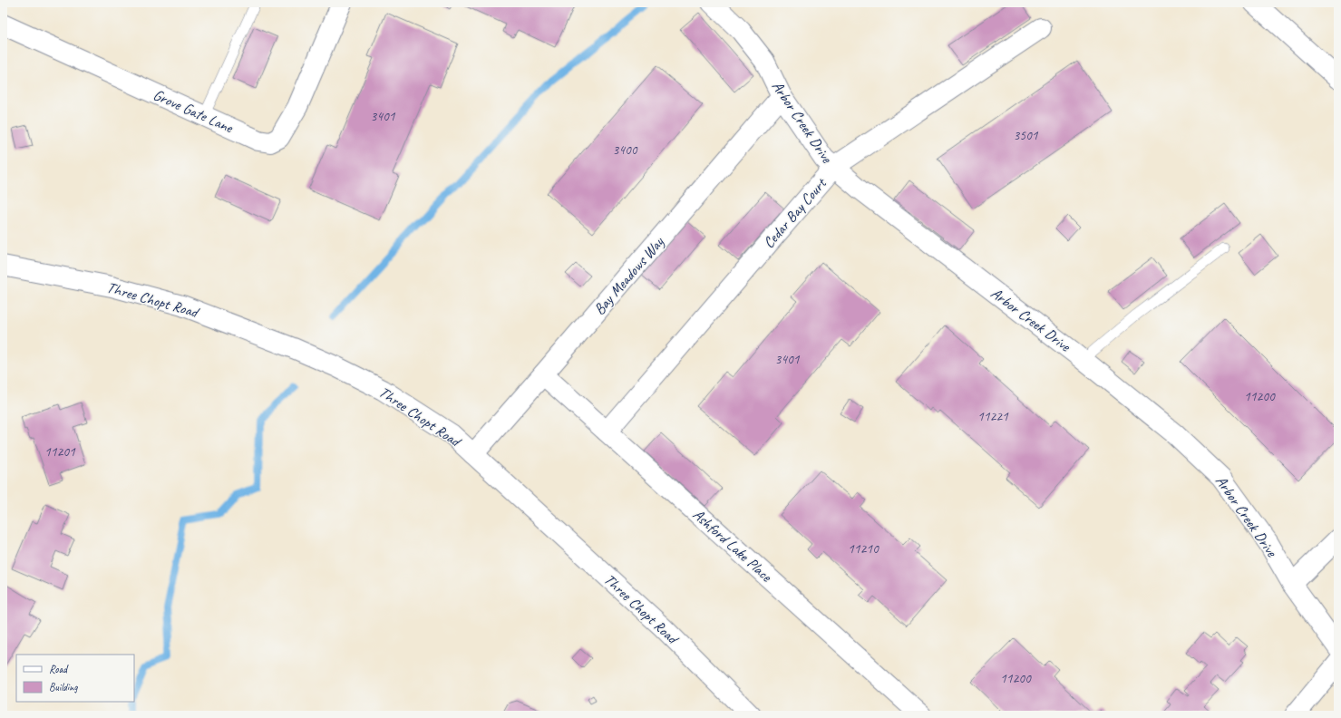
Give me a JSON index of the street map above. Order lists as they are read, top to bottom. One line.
{"streets":{"main road":["Grove Gate Lane","Arbor Creek Drive","Cedar Bay Court","Bay Meadows Way","Three Chopt Road","Ashford Lake Place"]},"crossings":[["Arbor Creek Drive","Cedar Bay Court"],["Arbor Creek Drive","Bay Meadows Way"],["Cedar Bay Court","Ashford Lake Place"],["Bay Meadows Way","Three Chopt Road"],["Bay Meadows Way","Ashford Lake Place"]],"house_numbers":["3401","3501","3400","3401","11200","11221","11201","11210","11200"],"legend":["Road","Building"]}
